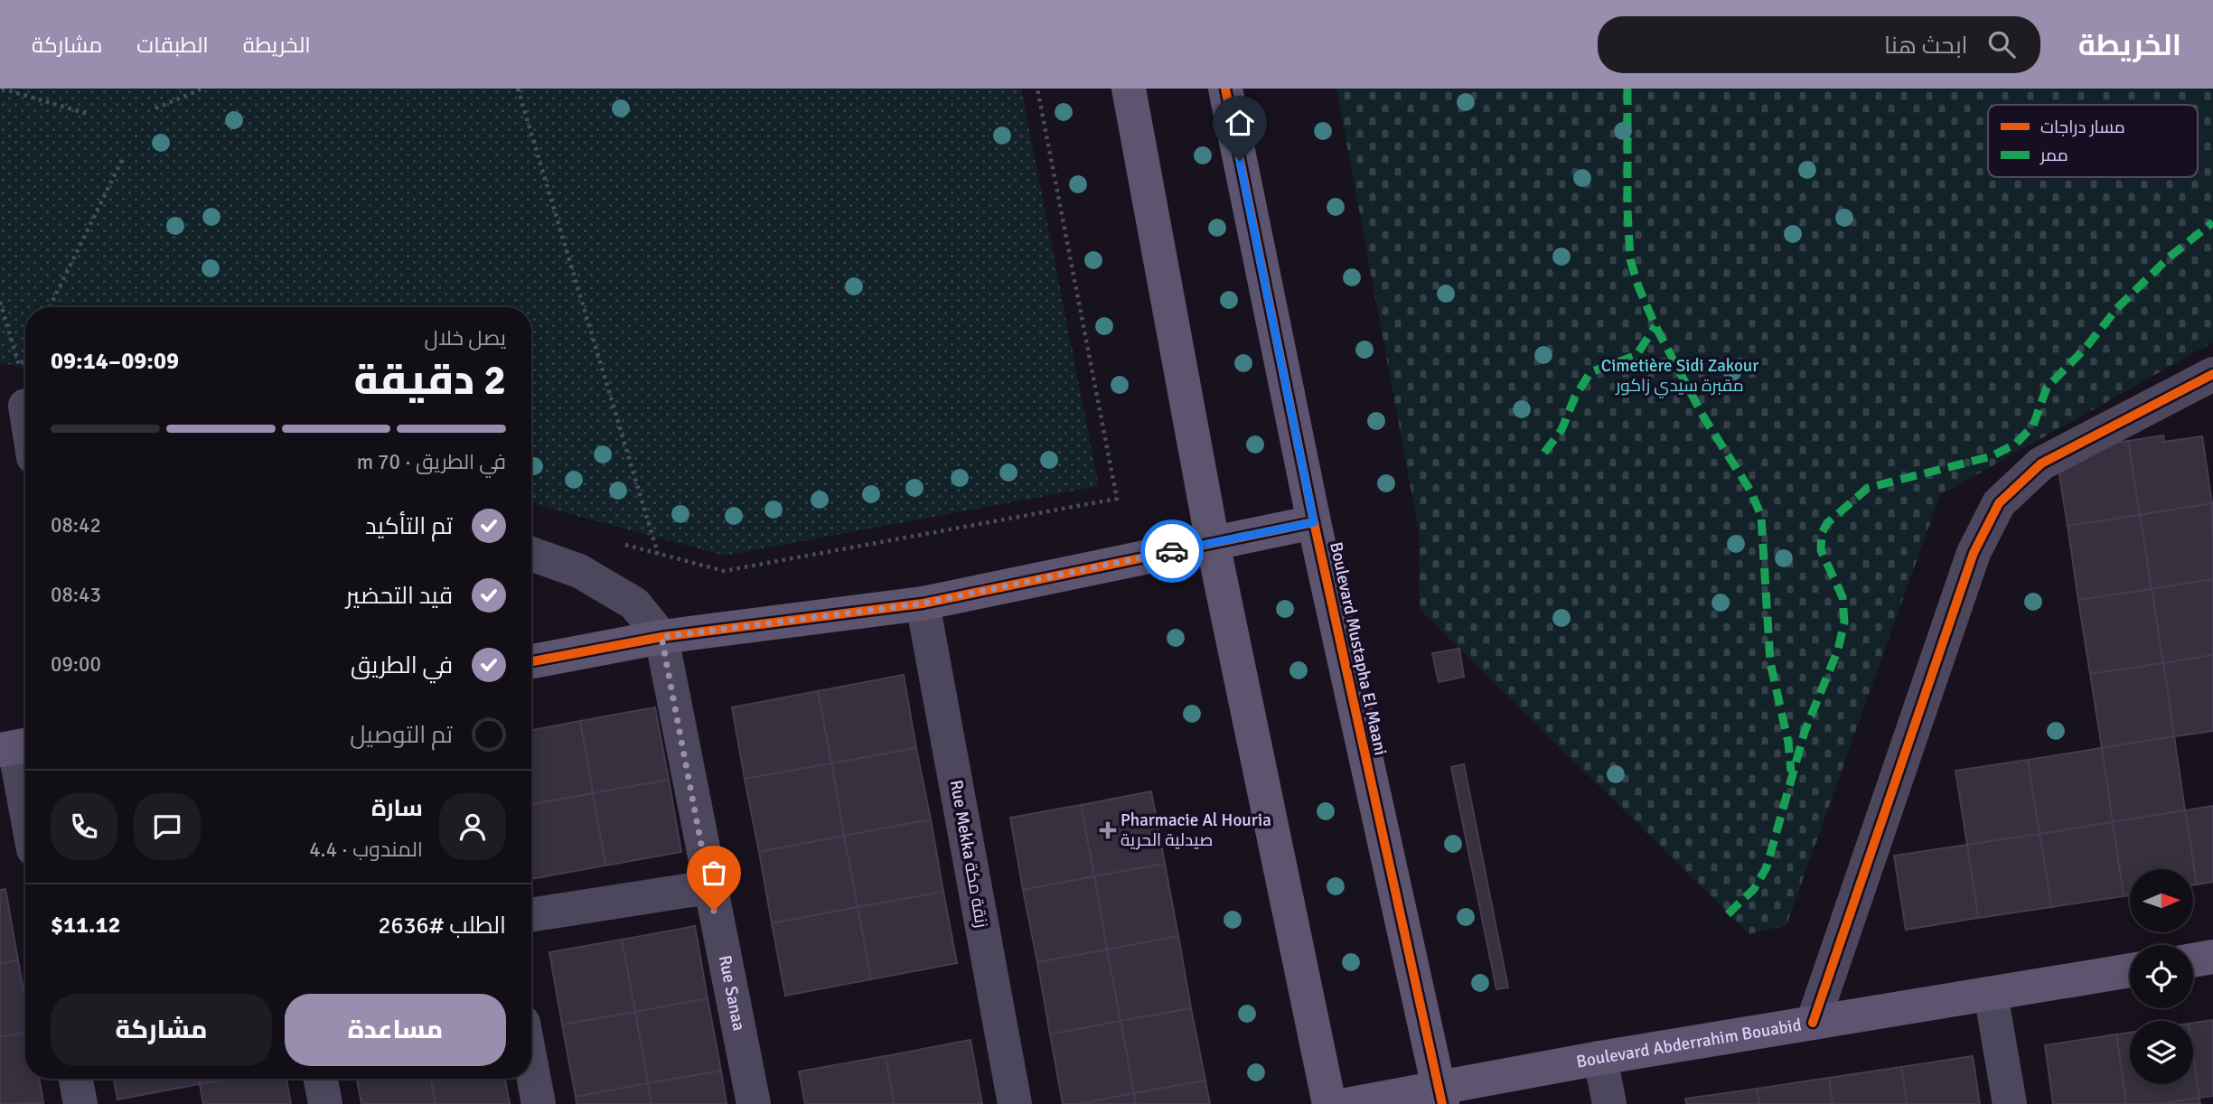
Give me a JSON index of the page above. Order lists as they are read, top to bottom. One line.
{"streets":{"street":["Boulevard Mustapha El Maani","Rue Mekka زنقة مكة","Rue Sanaa","Boulevard Abderrahim Bouabid"]},"crossings":[["Boulevard Mustapha El Maani","Boulevard Abderrahim Bouabid"]],"parks":["Cimetière Sidi Zakour مقبرة سيدي زاكور"],"places":{"health":["Pharmacie Al Houria صيدلية الحرية"]},"legend":["مسار دراجات","ممر"],"north":"right","page":{"header":"الخريطة","search":"ابحث هنا","nav":["الخريطة","الطبقات","مشاركة"],"heading":["2 دقيقة","يصل خلال","09:09–09:14"],"panel":["سارة","المندوب · 4.4","الطلب #2636","$11.12"],"bar":"في الطريق · 70 m","list":[["تم التأكيد","08:42"],["قيد التحضير","08:43"],["في الطريق","09:00"],"تم التوصيل"],"buttons":["مساعدة","مشاركة"]}}
